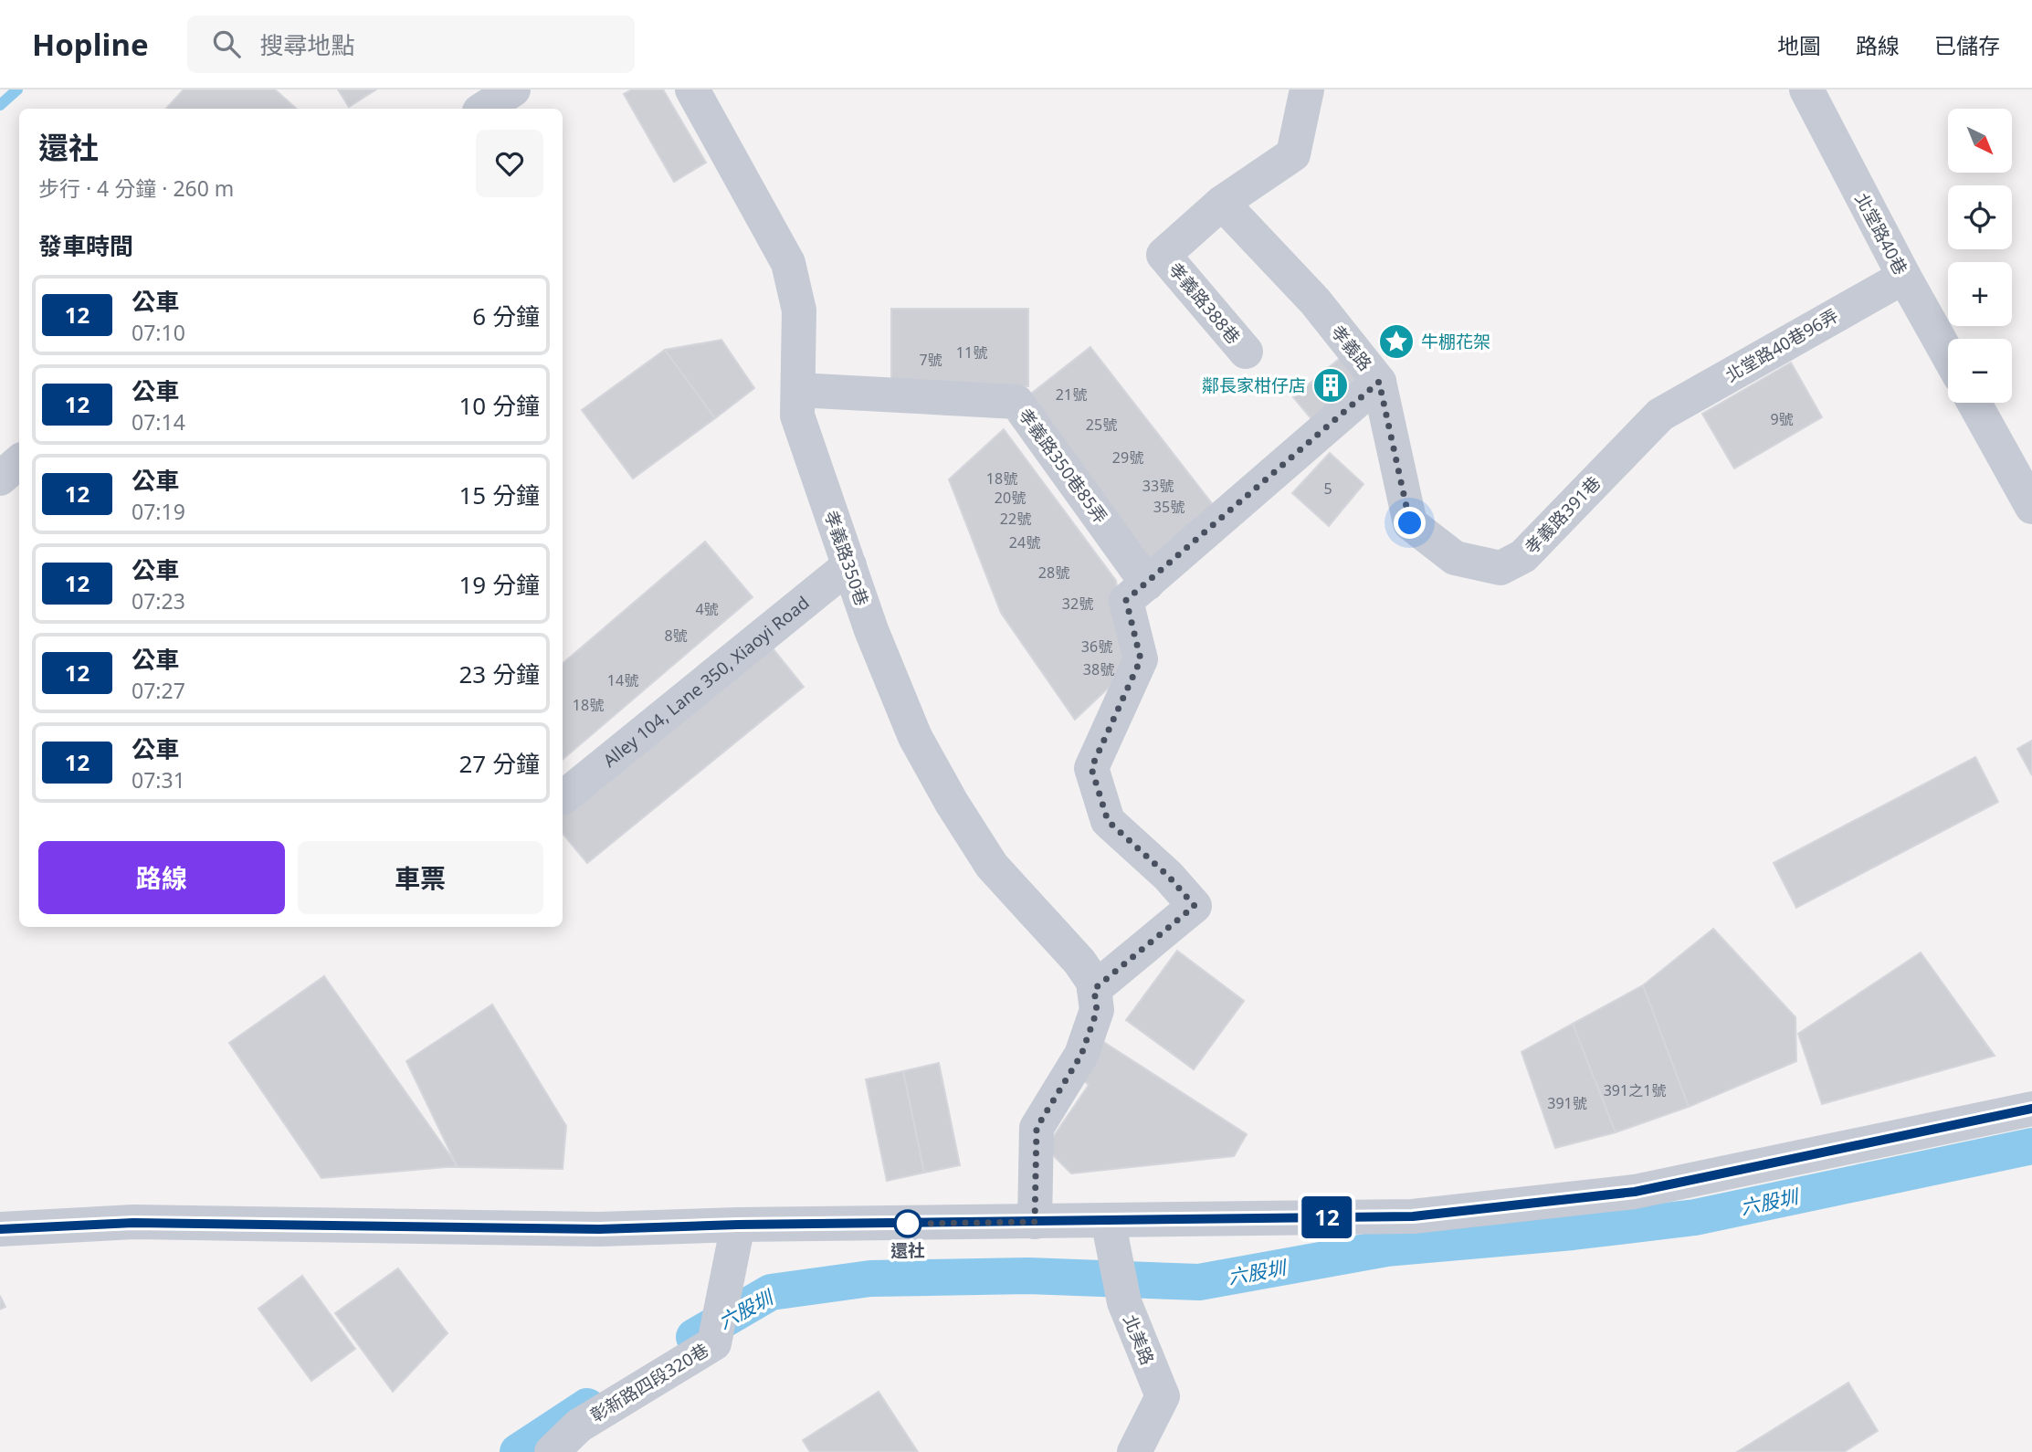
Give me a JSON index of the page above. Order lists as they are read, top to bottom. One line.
{"streets":{"street":["北堂路40巷","孝義路388巷","北堂路40巷96弄","孝義路","孝義路350巷85弄","孝義路391巷","孝義路350巷","Alley 104, Lane 350, Xiaoyi Road","北美路","彰新路四段320巷"]},"crossings":[["北堂路40巷","北堂路40巷96弄"],["孝義路388巷","孝義路"],["北堂路40巷96弄","孝義路391巷"],["孝義路","孝義路350巷85弄"],["孝義路","孝義路391巷"],["孝義路","孝義路350巷"],["孝義路350巷85弄","孝義路350巷"],["孝義路350巷","Alley 104, Lane 350, Xiaoyi Road"]],"water":["六股圳"],"places":{"place":["牛棚花架"],"building":["鄰長家柑仔店"],"other":["還社"]},"lines":["bus line 12"],"house_numbers":["11號","7號","21號","9號","25號","29號","18號","33號","5","20號","35號","22號","24號","28號","32號","4號","8號","36號","38號","14號","18號","391之1號","391號"],"north":"bottom right","page":{"header":"Hopline","search":"搜尋地點","nav":["地圖","路線","已儲存"],"on_map":"12","map_buttons":["+","−"],"heading":[["還社","步行 · 4 分鐘 · 260 m"],"發車時間"],"list":[{"mark":"12","name":"公車","note":"07:10","value":"6 分鐘"},{"mark":"12","name":"公車","note":"07:14","value":"10 分鐘"},{"mark":"12","name":"公車","note":"07:19","value":"15 分鐘"},{"mark":"12","name":"公車","note":"07:23","value":"19 分鐘"},{"mark":"12","name":"公車","note":"07:27","value":"23 分鐘"},{"mark":"12","name":"公車","note":"07:31","value":"27 分鐘"}],"buttons":["路線","車票"]}}
